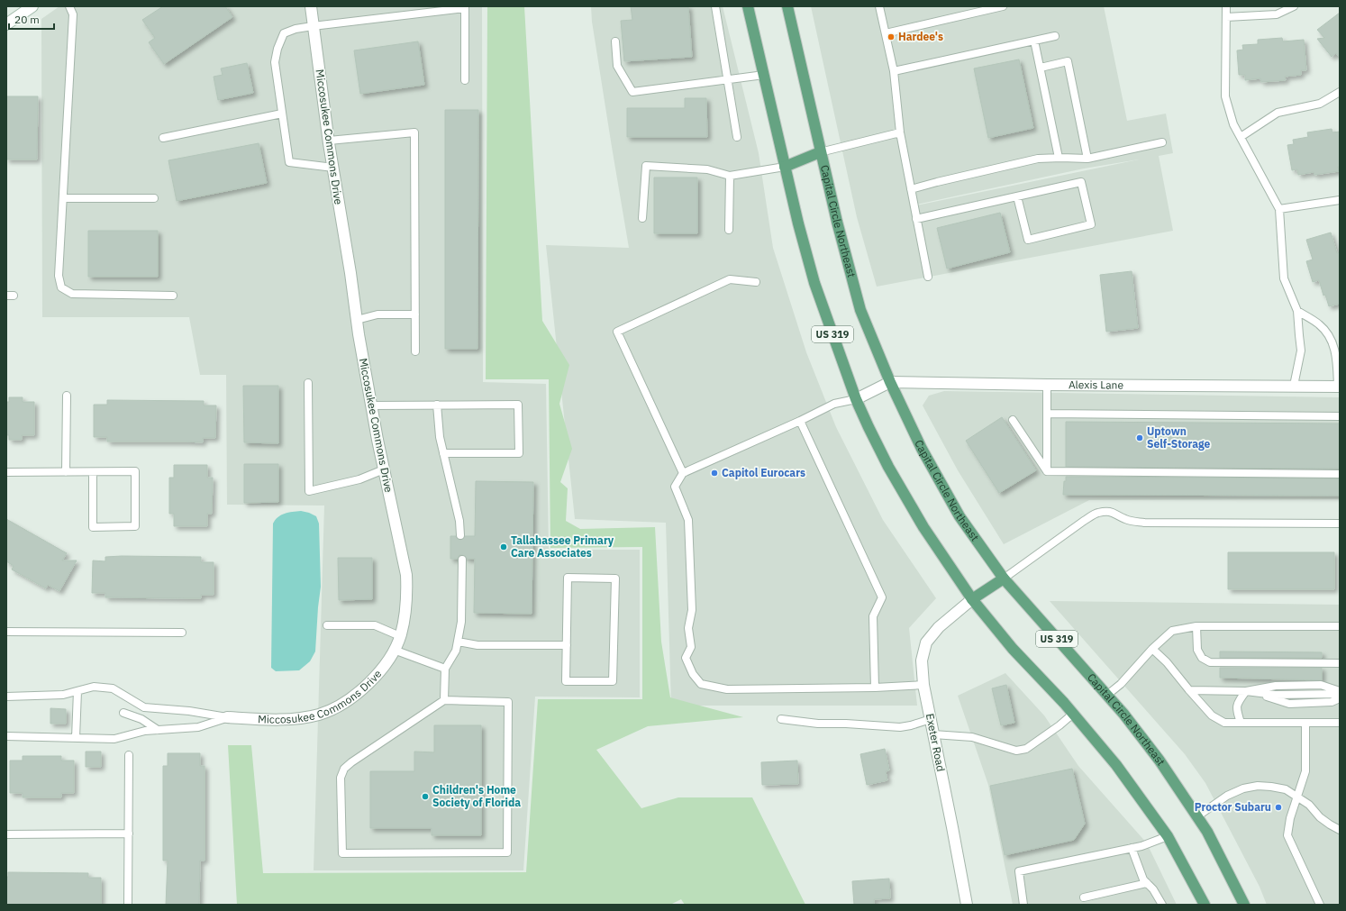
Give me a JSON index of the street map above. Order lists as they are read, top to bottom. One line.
{"streets":{"main road":["Capital Circle Northeast","US 319"],"street":["Miccosukee Commons Drive","Alexis Lane","Exeter Road"]},"crossings":[["Capital Circle Northeast","Alexis Lane"],["US 319","Alexis Lane"],["US 319","Exeter Road"]],"places":["Hardee's","Uptown Self-Storage","Capitol Eurocars","Tallahassee Primary Care Associates","Children's Home Society of Florida","Proctor Subaru"],"scale_bar":"20 m"}
